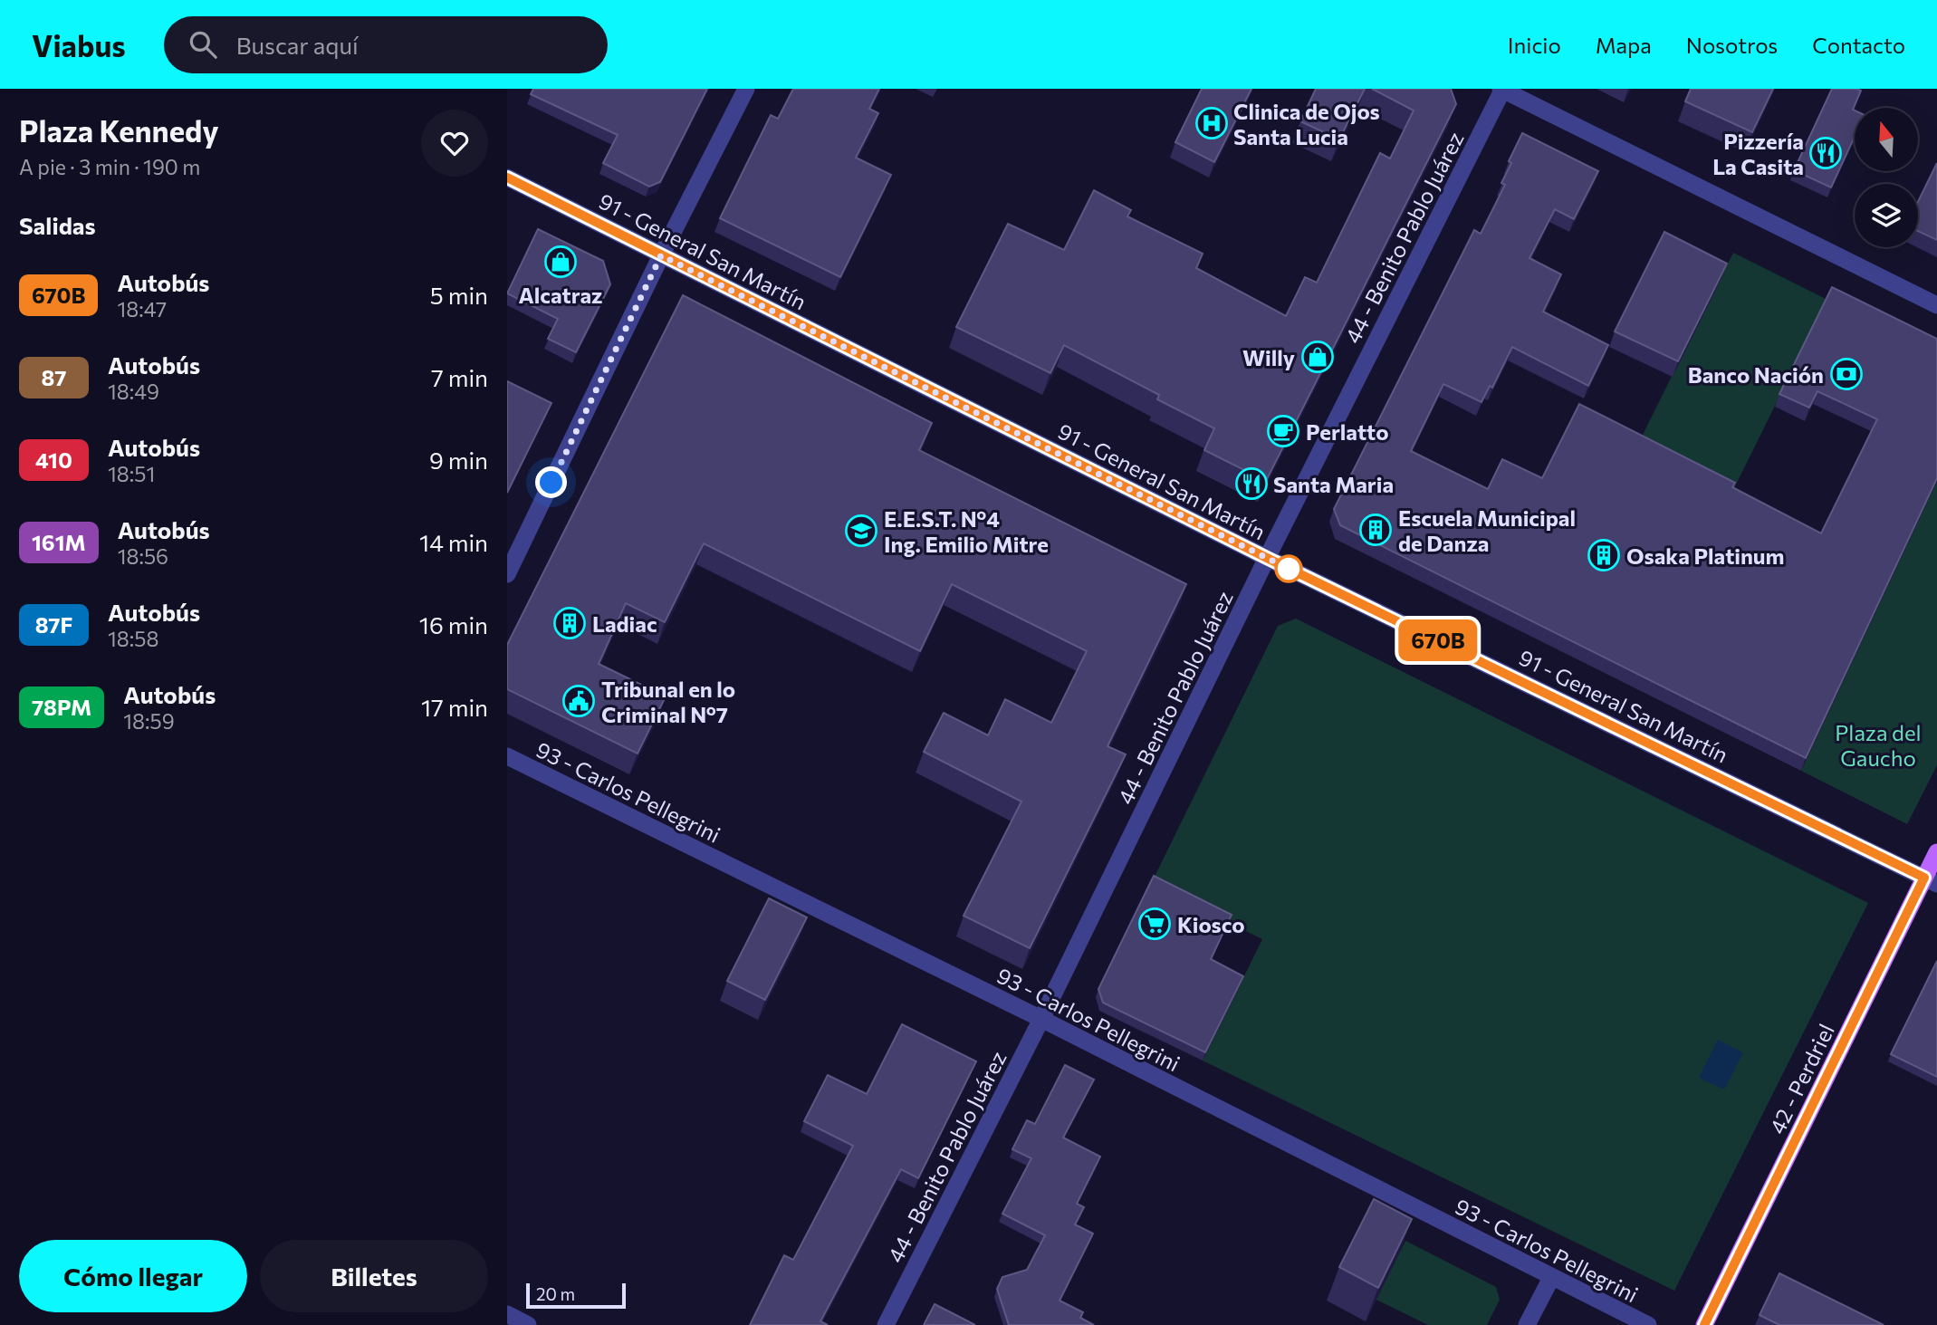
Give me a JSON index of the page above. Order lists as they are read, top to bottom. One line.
{"streets":{"main road":["42 - Perdriel"],"street":["44 - Benito Pablo Juárez","91 - General San Martín","93 - Carlos Pellegrini"]},"crossings":[["44 - Benito Pablo Juárez","91 - General San Martín"],["44 - Benito Pablo Juárez","93 - Carlos Pellegrini"],["91 - General San Martín","42 - Perdriel"]],"parks":["Plaza del Gaucho"],"places":{"hospital":["Clinica de Ojos Santa Lucia"],"restaurant":["Pizzería La Casita","Santa Maria"],"shop":["Alcatraz","Willy"],"bank":["Banco Nación"],"cafe":["Perlatto"],"building":["Escuela Municipal de Danza","Osaka Platinum","Ladiac"],"school or university":["E.E.S.T. Nº4 Ing. Emilio Mitre"],"public building":["Tribunal en lo Criminal Nº7"],"supermarket":["Kiosco"]},"lines":["bus line 670B"],"scale_bar":"20 m","north":"top","page":{"header":"Viabus","search":"Buscar aquí","nav":["Inicio","Mapa","Nosotros","Contacto"],"heading":[["Plaza Kennedy","A pie · 3 min · 190 m"],"Salidas"],"on_map":"670B","list":[{"mark":"670B","name":"Autobús","note":"18:47","value":"5 min"},{"mark":"87","name":"Autobús","note":"18:49","value":"7 min"},{"mark":"410","name":"Autobús","note":"18:51","value":"9 min"},{"mark":"161M","name":"Autobús","note":"18:56","value":"14 min"},{"mark":"87F","name":"Autobús","note":"18:58","value":"16 min"},{"mark":"78PM","name":"Autobús","note":"18:59","value":"17 min"}],"buttons":["Cómo llegar","Billetes"],"scale":"20 m"}}
